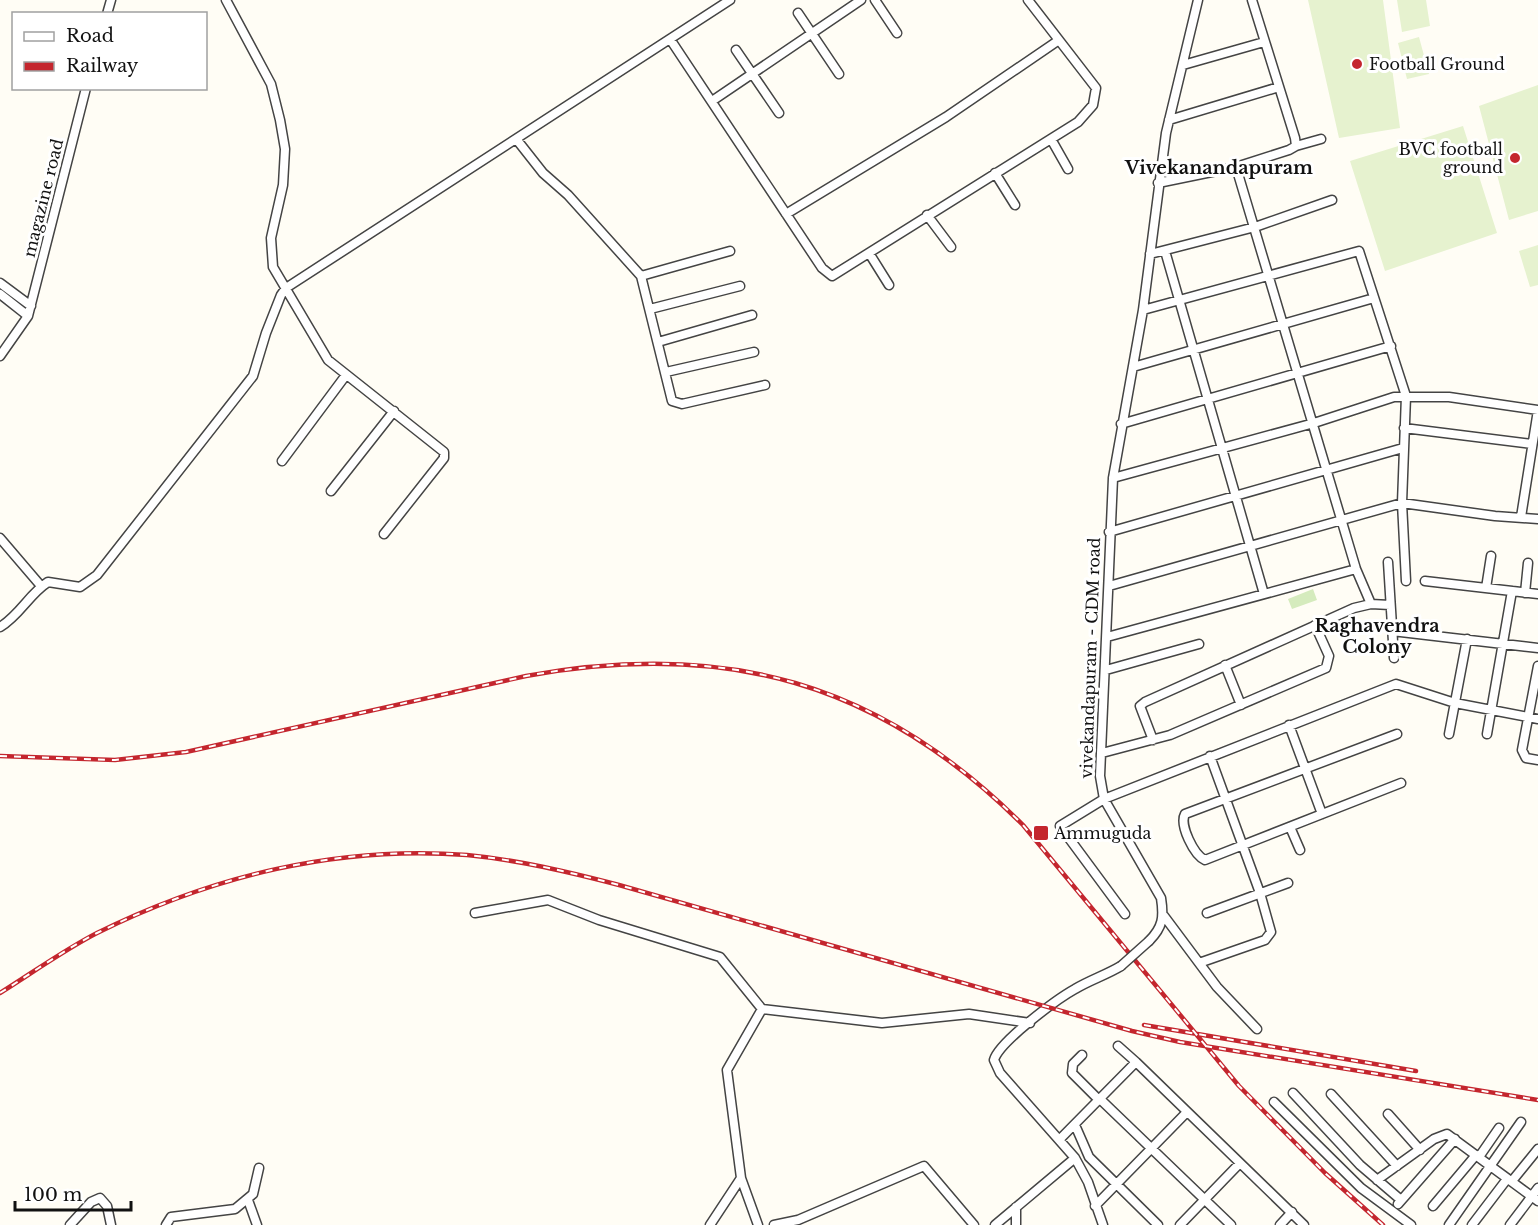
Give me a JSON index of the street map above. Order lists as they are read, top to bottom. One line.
{"streets":{"street":["magazine road","vivekandapuram - CDM road"]},"districts":["Vivekanandapuram","Raghavendra Colony"],"places":{"other":["Football Ground","BVC football ground"],"transit":["Ammuguda"]},"legend":["Road","Railway"],"scale_bar":"100 m"}
